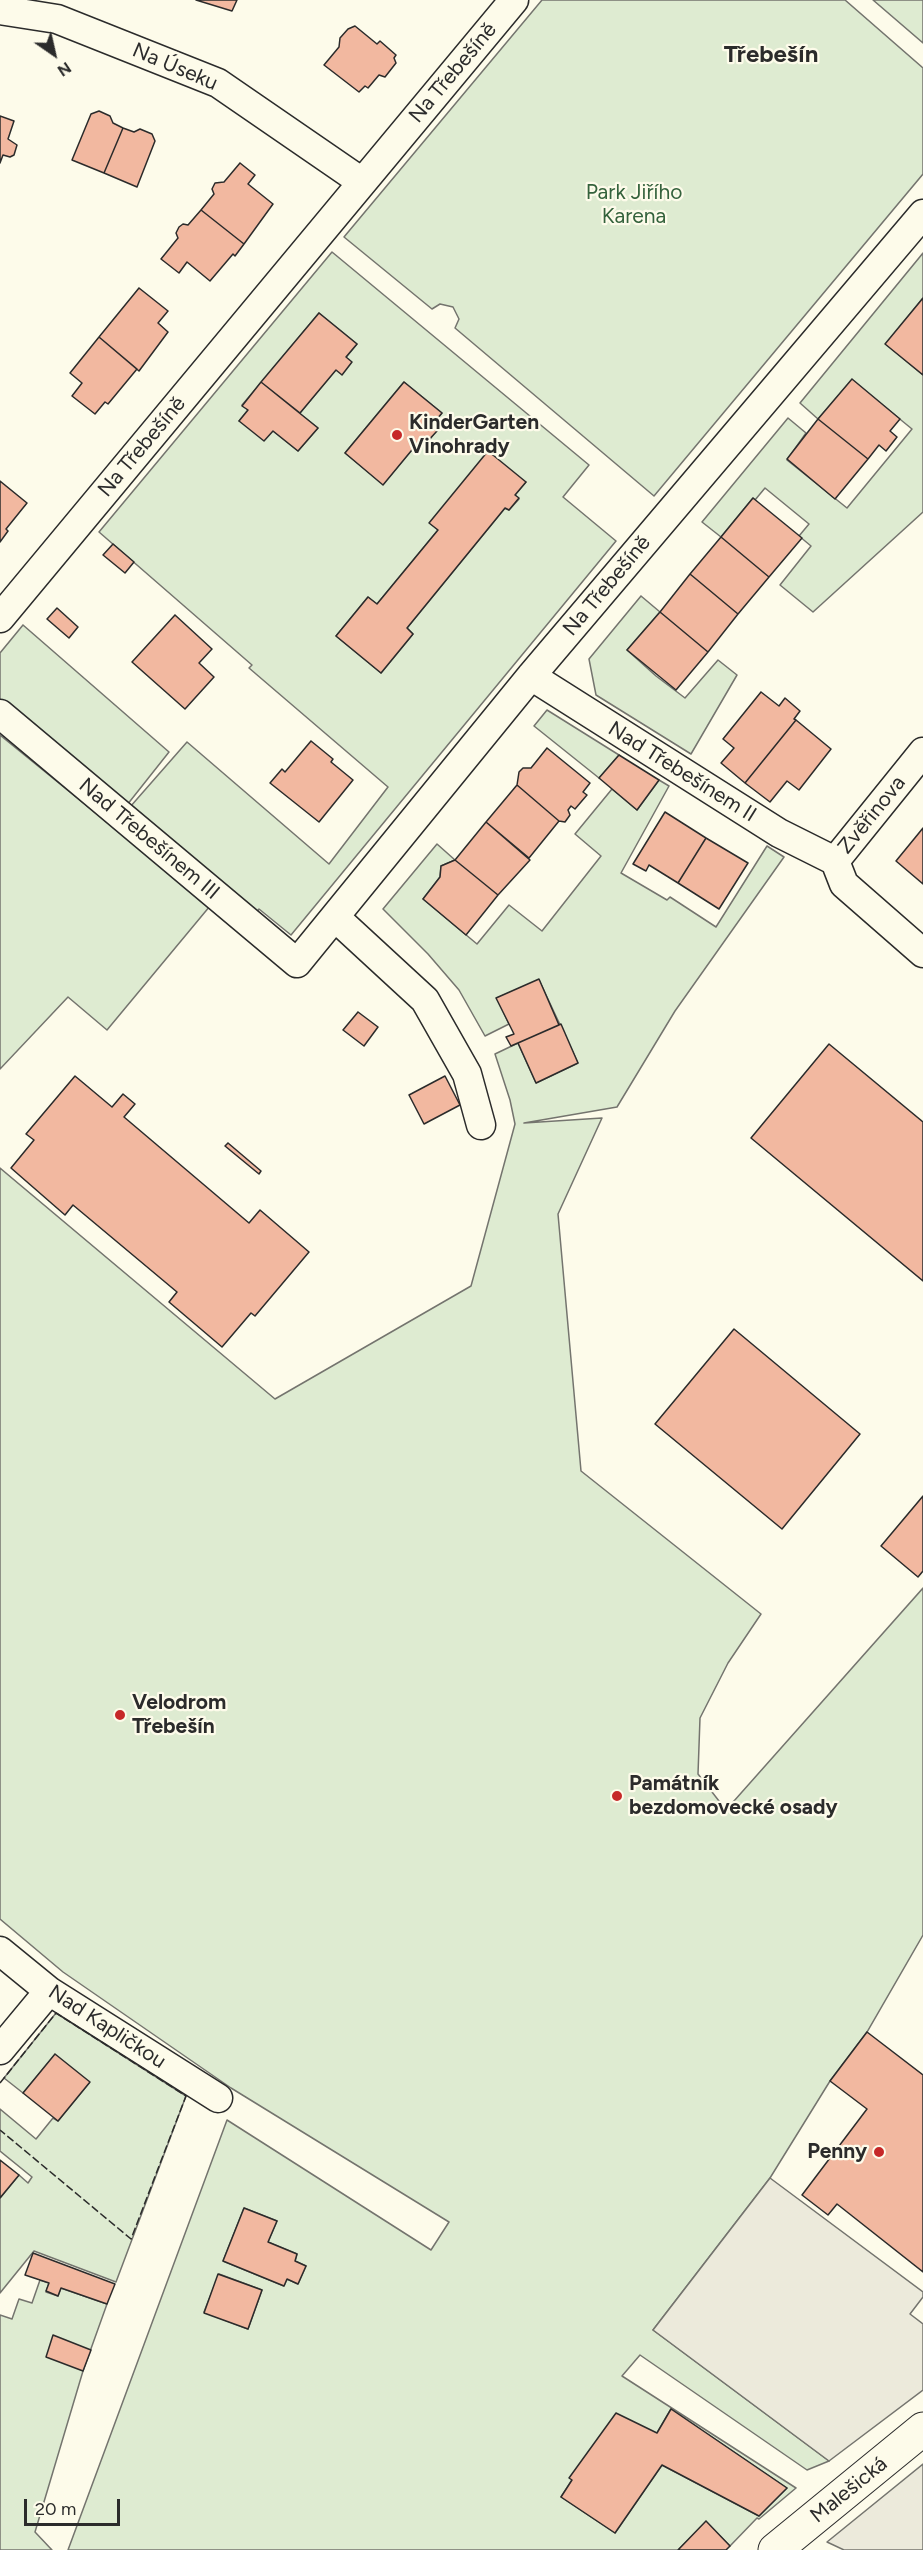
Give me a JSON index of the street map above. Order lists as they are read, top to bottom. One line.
{"streets":{"street":["Na Úseku","Na Třebešíně","Nad Třebešínem II","Zvěřinova","Nad Třebešínem III","Nad Kapličkou","Malešická"]},"crossings":[["Na Úseku","Na Třebešíně"],["Na Třebešíně","Nad Třebešínem II"],["Na Třebešíně","Nad Třebešínem III"],["Nad Třebešínem II","Zvěřinova"]],"districts":["Třebešín"],"parks":["Park Jiřího Karena"],"places":["KinderGarten Vinohrady","Velodrom Třebešín","Památník bezdomovecké osady","Penny"],"scale_bar":"20 m","north":"bottom right"}
